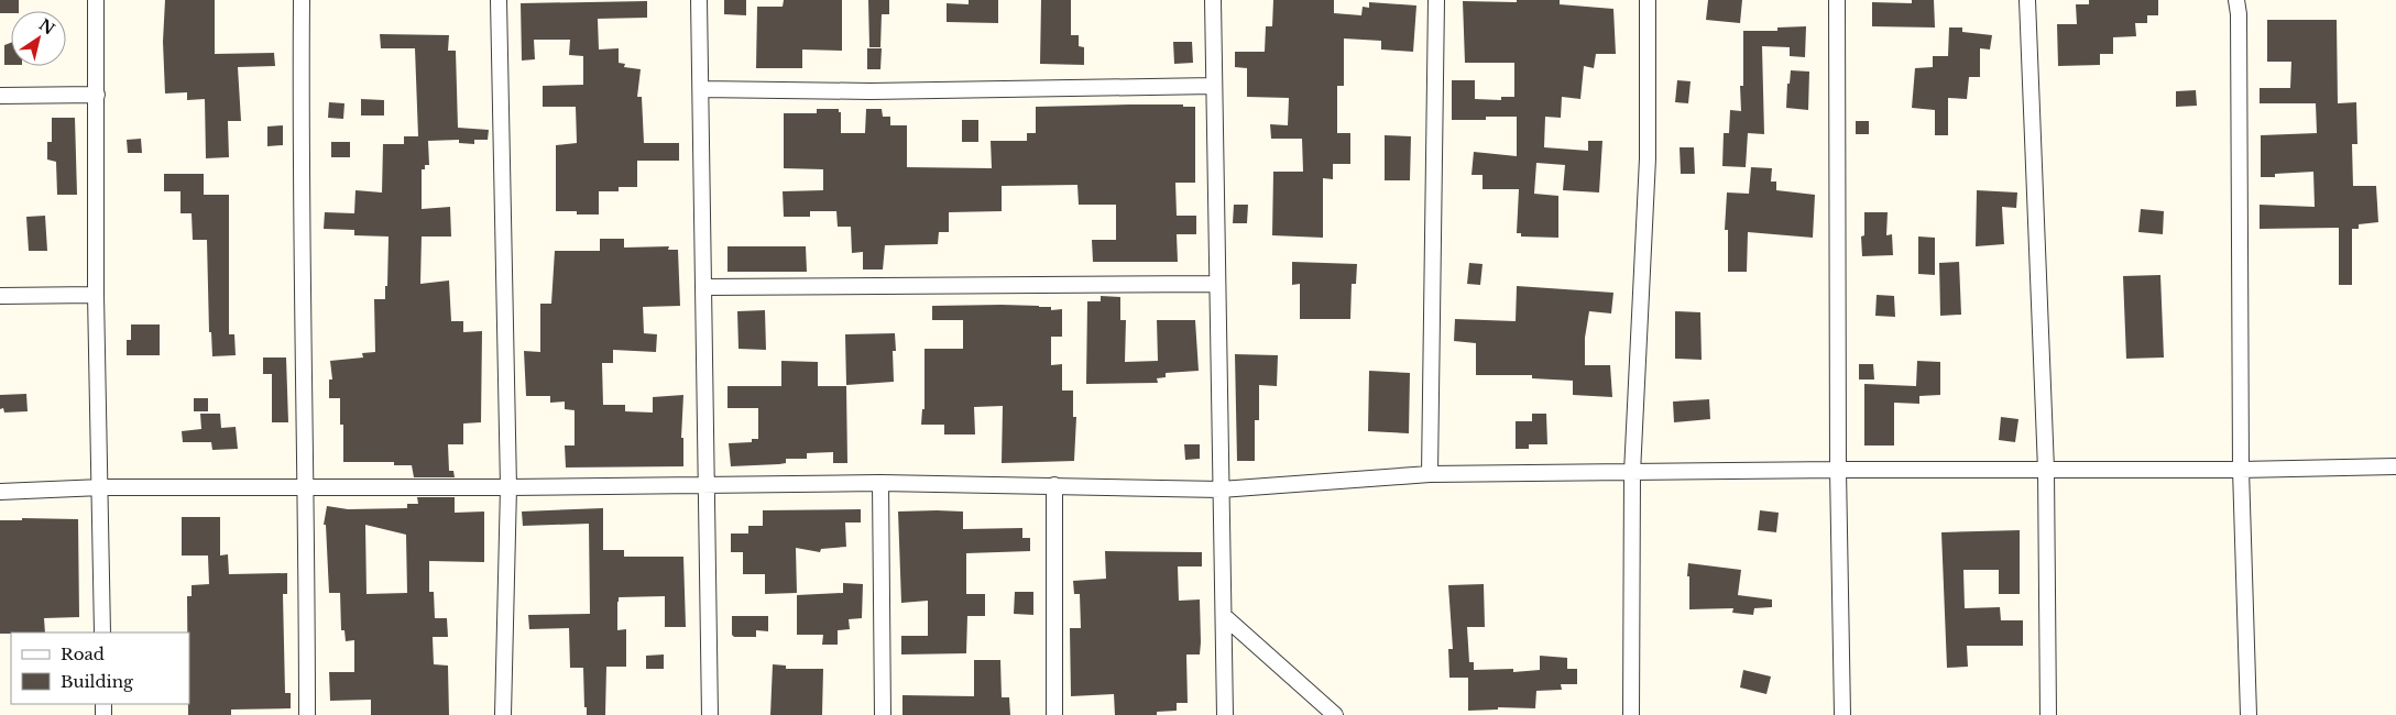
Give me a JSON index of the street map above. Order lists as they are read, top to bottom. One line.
{"legend":["Road","Building"],"north":"top right"}
